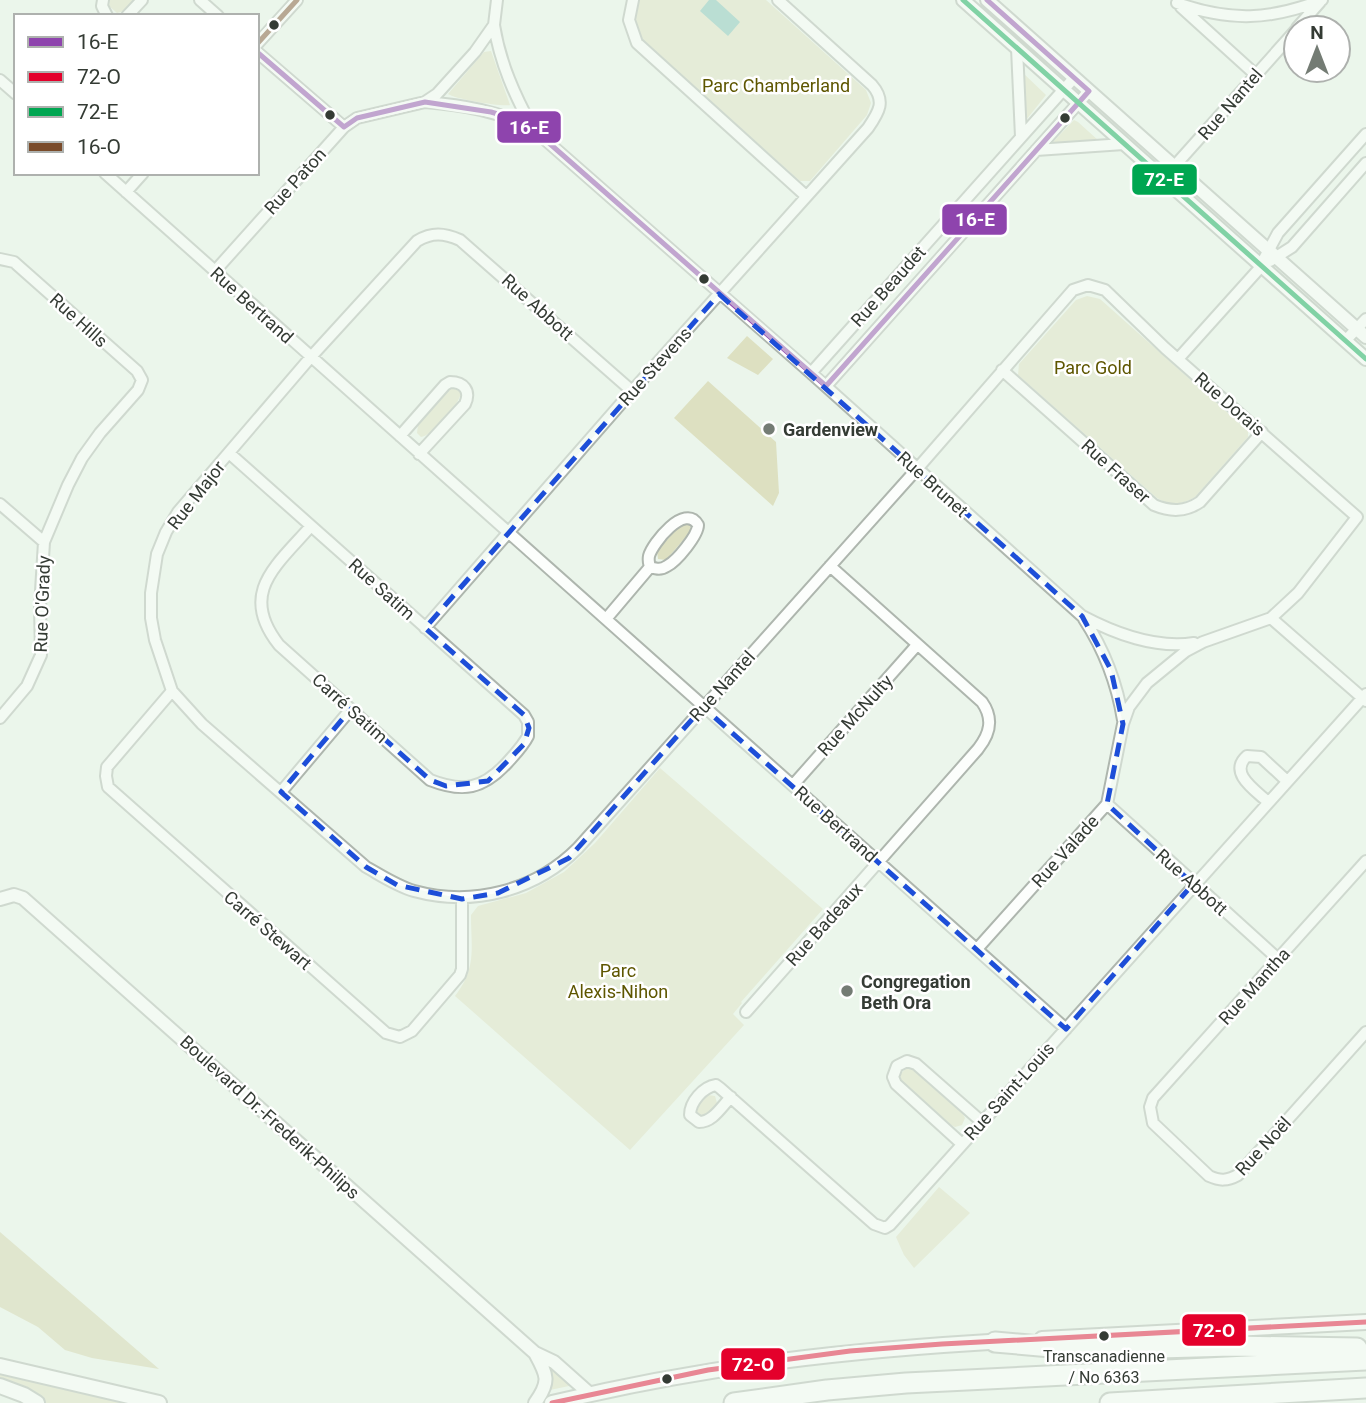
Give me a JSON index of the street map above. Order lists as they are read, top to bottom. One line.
{"streets":{"street":["Rue Nantel","Rue Paton","Rue Beaudet","Rue Bertrand","Rue Abbott","Rue Hills","Rue Stevens","Rue Dorais","Rue Fraser","Rue Brunet","Rue Major","Rue Satim","Rue O'Grady","Carré Satim","Rue McNulty","Rue Valade","Rue Badeaux","Carré Stewart","Rue Mantha","Rue Saint-Louis","Boulevard Dr.-Frederik-Philips","Rue Noël"]},"crossings":[["Rue Nantel","Rue Bertrand"],["Rue Nantel","Rue Dorais"],["Rue Nantel","Rue Fraser"],["Rue Nantel","Rue Brunet"],["Rue Nantel","Rue Major"],["Rue Nantel","Carré Stewart"],["Rue Paton","Rue Bertrand"],["Rue Paton","Rue Brunet"],["Rue Beaudet","Rue Brunet"],["Rue Bertrand","Rue Stevens"],["Rue Bertrand","Rue Major"],["Rue Bertrand","Rue McNulty"],["Rue Bertrand","Rue Valade"],["Rue Bertrand","Rue Badeaux"],["Rue Bertrand","Rue Saint-Louis"],["Rue Abbott","Rue Stevens"],["Rue Abbott","Rue Major"],["Rue Abbott","Rue Valade"],["Rue Abbott","Rue Mantha"],["Rue Abbott","Rue Saint-Louis"],["Rue Hills","Rue O'Grady"],["Rue Stevens","Rue Brunet"],["Rue Stevens","Rue Satim"],["Rue Dorais","Rue Fraser"],["Rue Dorais","Rue Valade"],["Rue Brunet","Rue Valade"],["Rue Major","Rue Satim"],["Rue Major","Carré Stewart"],["Rue Satim","Carré Satim"],["Rue McNulty","Rue Badeaux"],["Rue Mantha","Rue Noël"]],"parks":["Parc Chamberland","Parc Gold","Parc Alexis-Nihon"],"places":["Gardenview","Congregation Beth Ora","Transcanadienne / No 6363"],"lines":["transit line 16-E","transit line 72-E","transit line 16-O","transit line 72-O"],"legend":["16-E","72-O","72-E","16-O"],"north":"top"}
